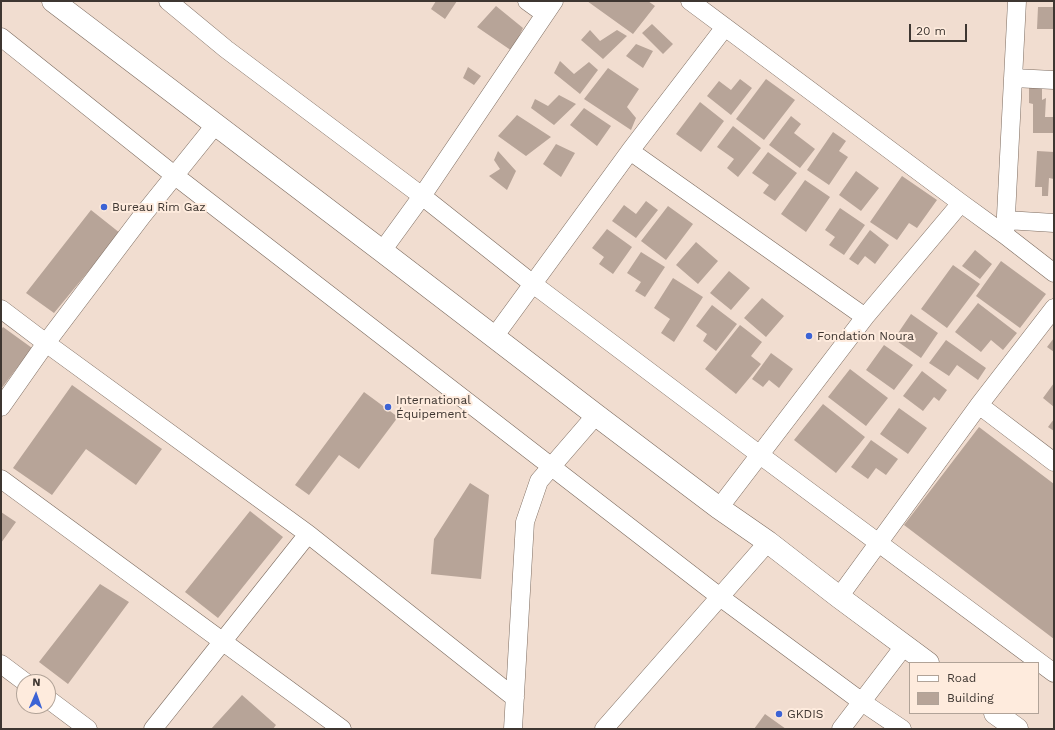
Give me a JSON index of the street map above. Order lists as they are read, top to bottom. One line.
{"places":["Bureau Rim Gaz","Fondation Noura","International Équipement","GKDIS"],"legend":["Road","Building"],"scale_bar":"20 m","north":"top"}
